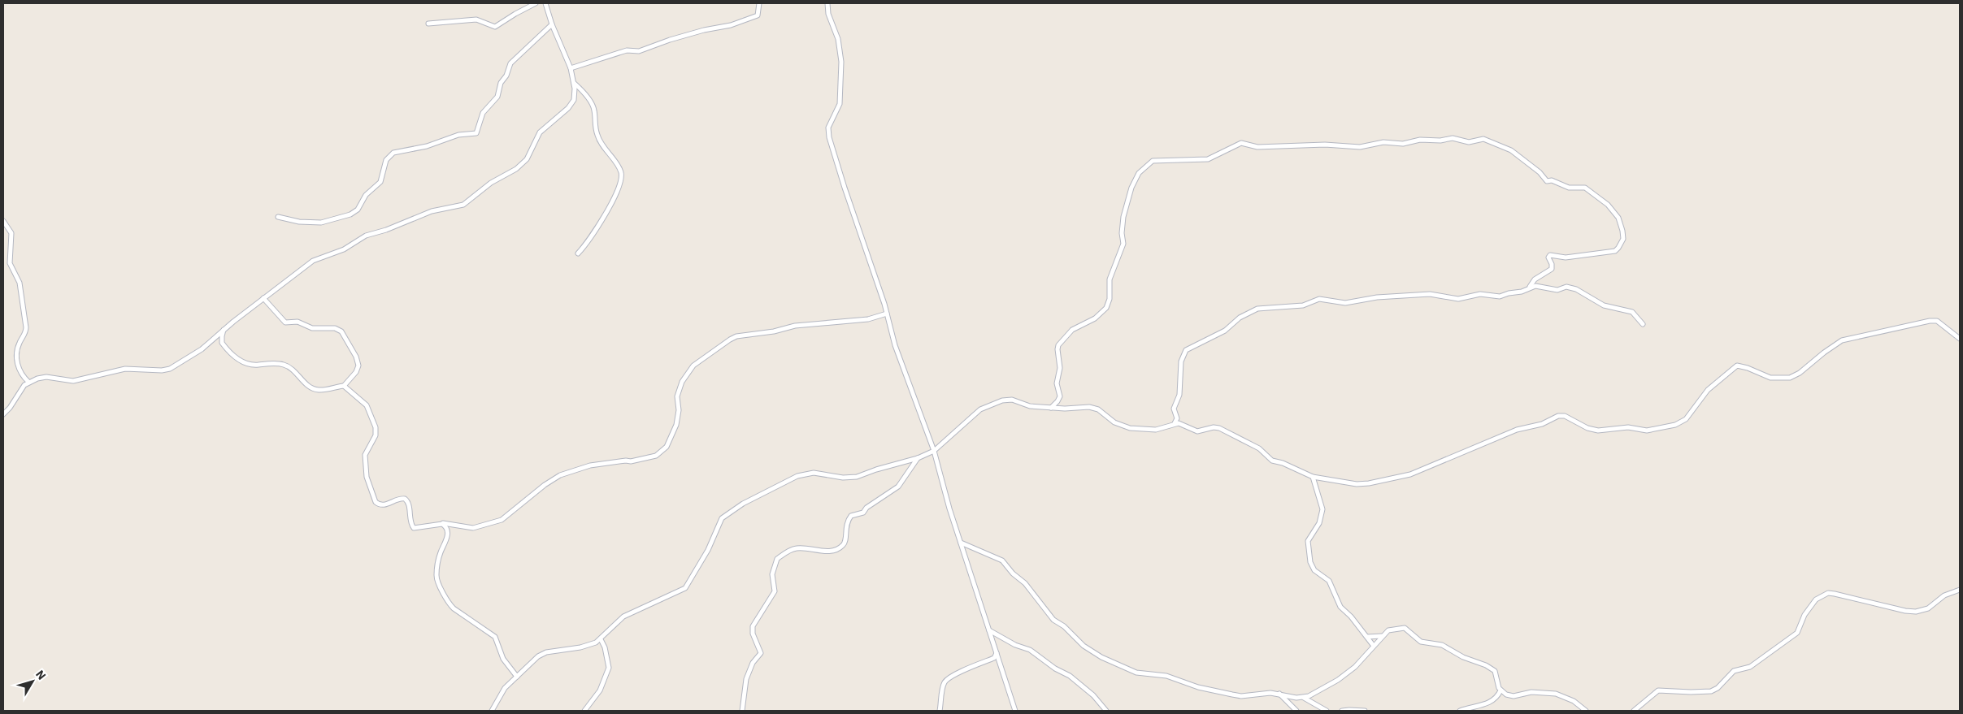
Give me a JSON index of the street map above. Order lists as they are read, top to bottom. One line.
{"north":"top right"}
